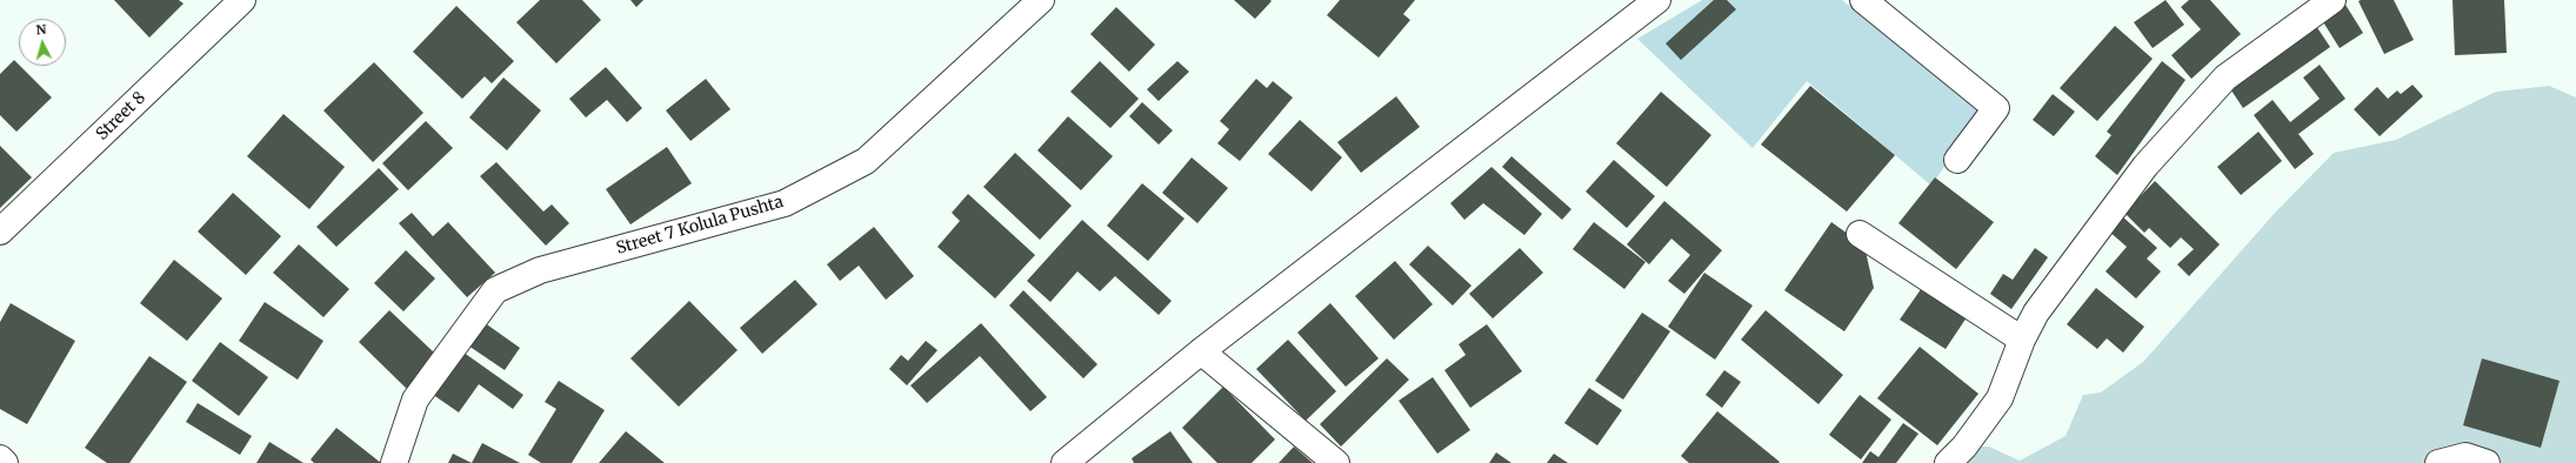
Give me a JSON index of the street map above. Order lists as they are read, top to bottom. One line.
{"streets":{"street":["Street 8","Street 7 Kolula Pushta"]},"north":"top"}
